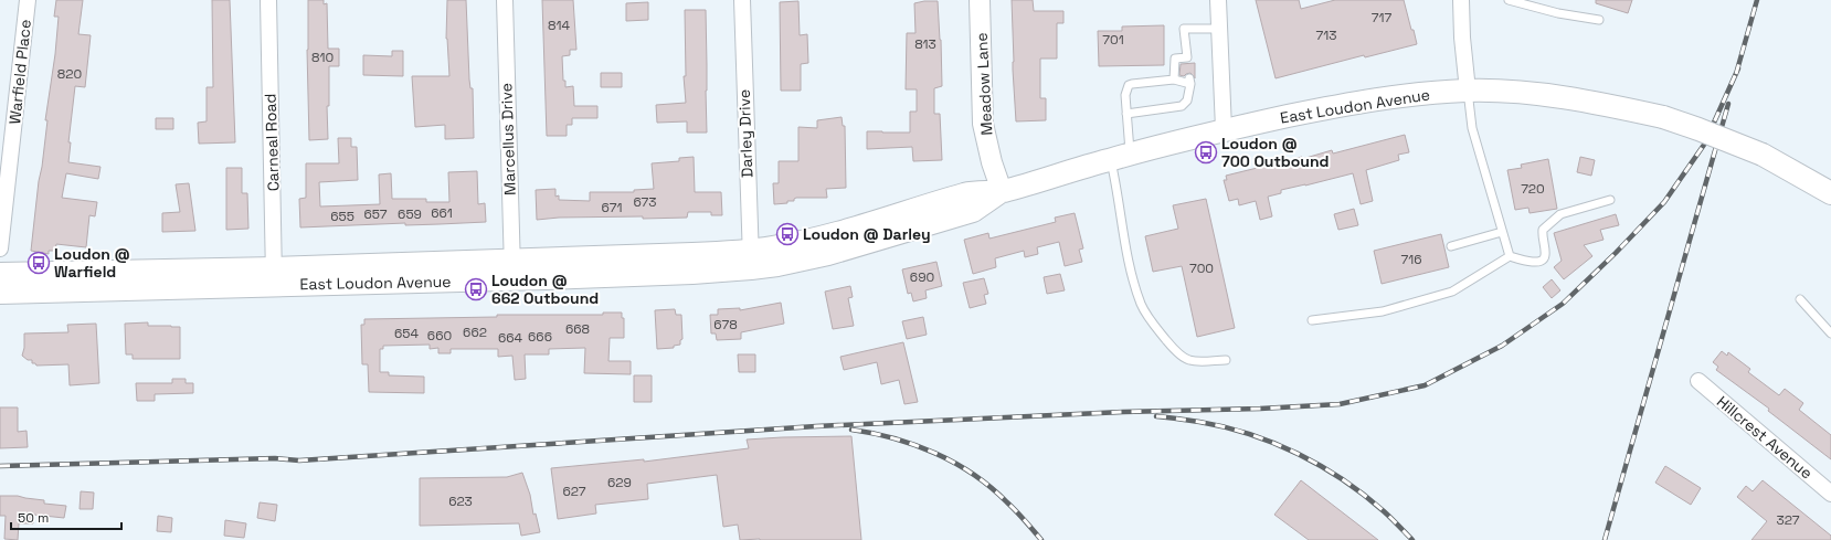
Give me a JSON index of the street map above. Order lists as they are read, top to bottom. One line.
{"streets":{"main road":["East Loudon Avenue"],"street":["Warfield Place","Meadow Lane","Darley Drive","Marcellus Drive","Carneal Road","Hillcrest Avenue"]},"crossings":[["Meadow Lane","East Loudon Avenue"],["East Loudon Avenue","Darley Drive"],["East Loudon Avenue","Marcellus Drive"],["East Loudon Avenue","Carneal Road"]],"places":{"bus stop":["Loudon @ 700 Outbound","Loudon @ Darley","Loudon @ Warfield","Loudon @ 662 Outbound"]},"house_numbers":["717","814","713","701","813","810","820","720","673","671","661","657","659","655","716","700","690","678","668","662","654","660","666","664","629","627","623","327"],"scale_bar":"50 m"}
